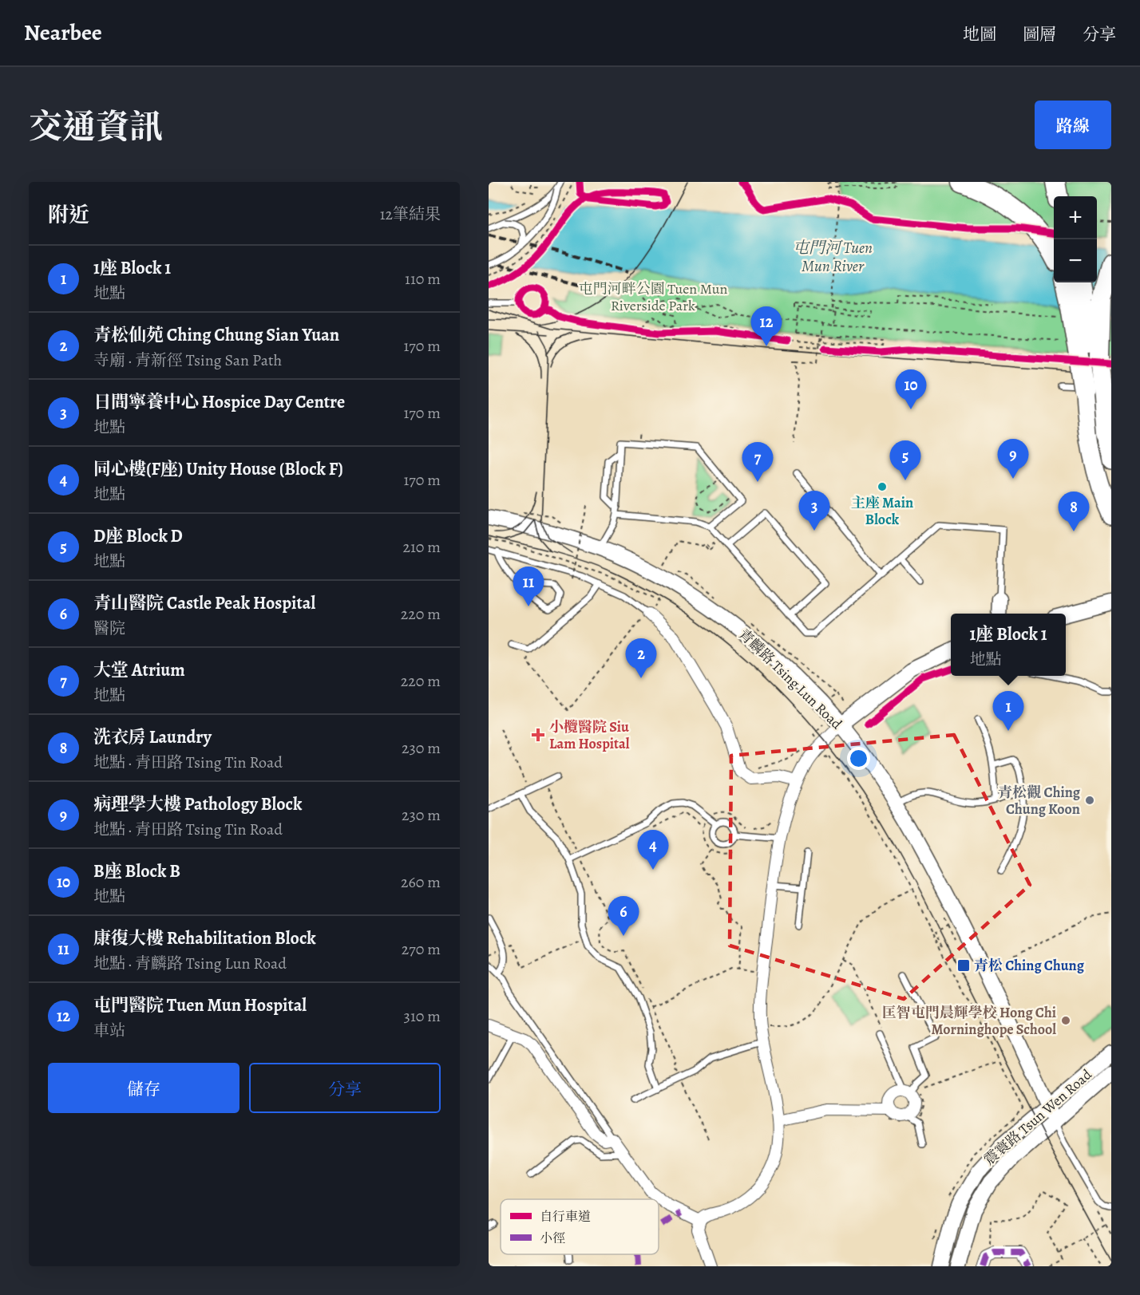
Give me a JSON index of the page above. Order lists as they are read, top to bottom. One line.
{"streets":{"street":["青麟路 Tsing Lun Road","震寰路 Tsun Wen Road"]},"crossings":[["青麟路 Tsing Lun Road","震寰路 Tsun Wen Road"]],"water":["屯門河 Tuen Mun River"],"parks":["屯門河畔公園 Tuen Mun Riverside Park"],"places":{"other":["主座 Main Block","青松觀 Ching Chung Koon","匡智屯門晨輝學校 Hong Chi Morninghope School"],"health":["小欖醫院 Siu Lam Hospital"],"transit":["青松 Ching Chung"]},"legend":["自行車道","小徑"],"page":{"header":"Nearbee","nav":["地圖","圖層","分享"],"title":"交通資訊","buttons":["路線",["儲存","分享"]],"heading":["附近","12筆結果"],"map_buttons":["+","−"],"list":[{"mark":"1","name":"1座 Block 1","note":"地點","value":"110 m"},{"mark":"2","name":"青松仙苑 Ching Chung Sian Yuan","note":"寺廟 · 青新徑 Tsing San Path","value":"170 m"},{"mark":"3","name":"日間寧養中心 Hospice Day Centre","note":"地點","value":"170 m"},{"mark":"4","name":"同心樓(F座) Unity House (Block F)","note":"地點","value":"170 m"},{"mark":"5","name":"D座 Block D","note":"地點","value":"210 m"},{"mark":"6","name":"青山醫院 Castle Peak Hospital","note":"醫院","value":"220 m"},{"mark":"7","name":"大堂 Atrium","note":"地點","value":"220 m"},{"mark":"8","name":"洗衣房 Laundry","note":"地點 · 青田路 Tsing Tin Road","value":"230 m"},{"mark":"9","name":"病理學大樓 Pathology Block","note":"地點 · 青田路 Tsing Tin Road","value":"230 m"},{"mark":"10","name":"B座 Block B","note":"地點","value":"260 m"},{"mark":"11","name":"康復大樓 Rehabilitation Block","note":"地點 · 青麟路 Tsing Lun Road","value":"270 m"},{"mark":"12","name":"屯門醫院 Tuen Mun Hospital","note":"車站","value":"310 m"}],"pins":["12","10","9","5","7","3","8","11","2","1","4","6"],"popup":["1座 Block 1","地點"]}}
